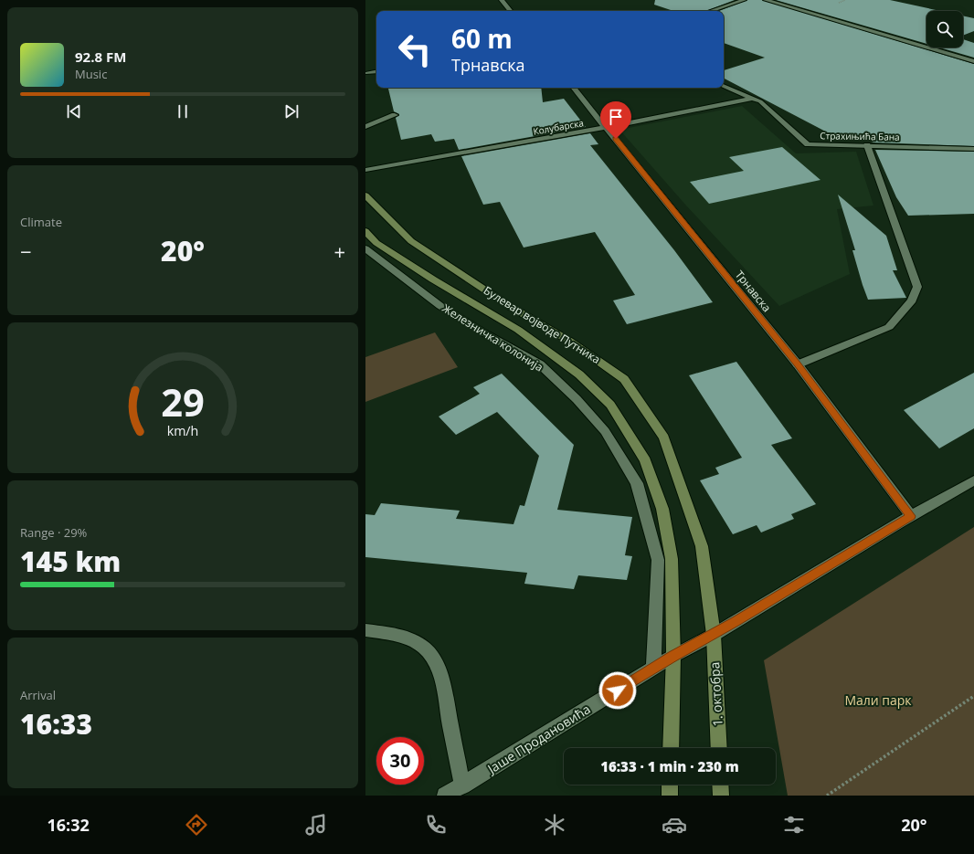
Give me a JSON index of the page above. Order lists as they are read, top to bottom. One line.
{"streets":{"main road":["Булевар војводе Путника","1. октобра"],"street":["Колубарска","Страхињића Бана","Трнавска","Железничка колонија","Јаше Продановића"]},"crossings":[["Колубарска","Страхињића Бана"],["Колубарска","Трнавска"],["Трнавска","Јаше Продановића"],["Булевар војводе Путника","1. октобра"],["Булевар војводе Путника","Јаше Продановића"],["Железничка колонија","Јаше Продановића"],["1. октобра","Јаше Продановића"]],"parks":["Мали парк"],"page":{"turn":["60 m","Трнавска"],"song":["92.8 FM","Music"],"tile":["Climate",["Range · 29%","145 km"],["Arrival","16:33"]],"heat":["−","20°","+"],"limit":"30","trip":"16:33 · 1 min · 230 m","tabs":["16:32","20°"],"gauge":["29","km/h"]}}
